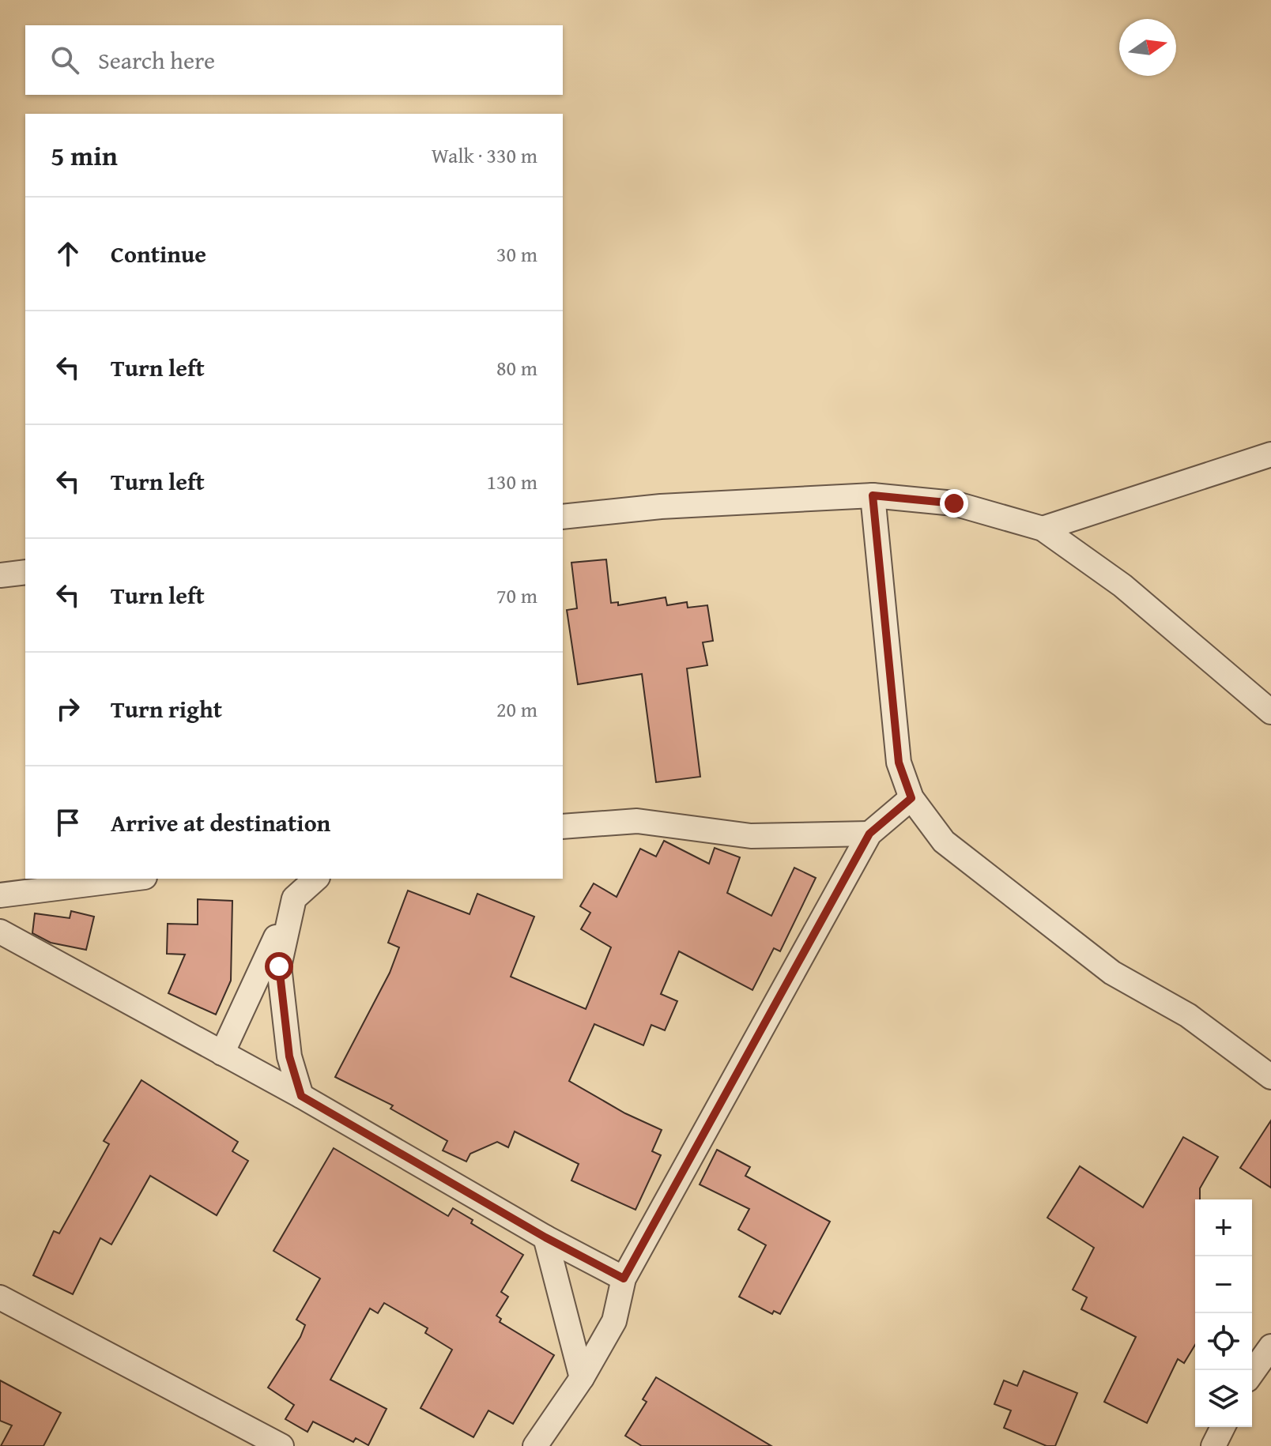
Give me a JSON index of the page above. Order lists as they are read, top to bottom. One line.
{"north":"right","page":{"search":"Search here","heading":["5 min","Walk · 330 m"],"list":[["Continue","30 m"],["Turn left","80 m"],["Turn left","130 m"],["Turn left","70 m"],["Turn right","20 m"],"Arrive at destination"],"map_buttons":["+","−"]}}
